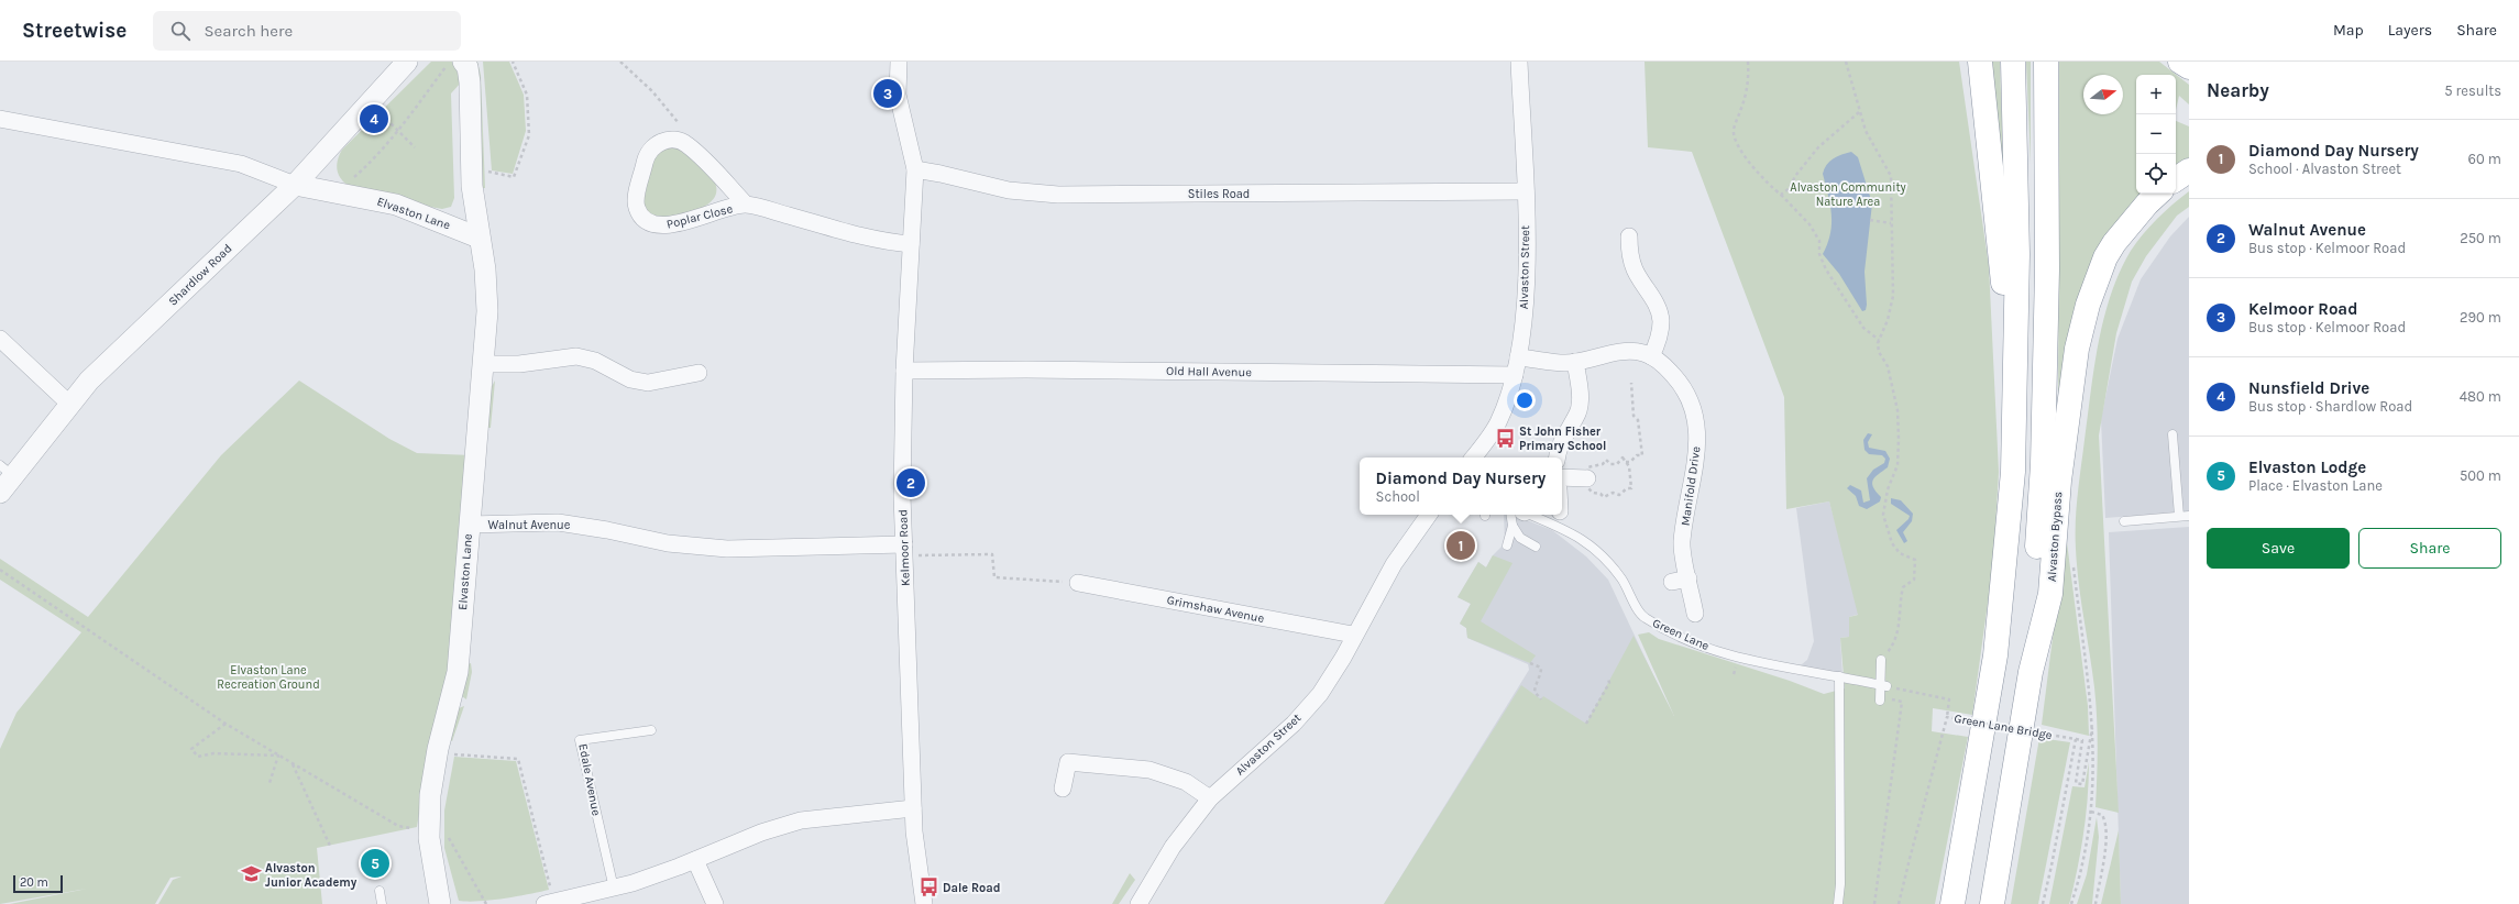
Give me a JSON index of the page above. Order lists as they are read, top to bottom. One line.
{"streets":{"highway":["Alvaston Bypass"],"street":["Stiles Road","Elvaston Lane","Poplar Close","Alvaston Street","Shardlow Road","Old Hall Avenue","Manifold Drive","Walnut Avenue","Kelmoor Road","Grimshaw Avenue"],"lane":["Green Lane","Edale Avenue"],"path":["Green Lane Bridge"]},"crossings":[["Stiles Road","Alvaston Street"],["Stiles Road","Kelmoor Road"],["Elvaston Lane","Shardlow Road"],["Elvaston Lane","Walnut Avenue"],["Poplar Close","Kelmoor Road"],["Alvaston Street","Old Hall Avenue"],["Alvaston Street","Manifold Drive"],["Alvaston Street","Grimshaw Avenue"],["Old Hall Avenue","Kelmoor Road"],["Walnut Avenue","Kelmoor Road"]],"parks":["Alvaston Community Nature Area","Elvaston Lane Recreation Ground"],"places":{"bus stop":["St John Fisher Primary School","Dale Road"],"school or university":["Alvaston Junior Academy"]},"scale_bar":"20 m","north":"right","page":{"header":"Streetwise","search":"Search here","nav":["Map","Layers","Share"],"heading":["Nearby","5 results"],"map_buttons":["+","−"],"pins":["3","4","2","1","5"],"list":[{"mark":"1","name":"Diamond Day Nursery","note":"School · Alvaston Street","value":"60 m"},{"mark":"2","name":"Walnut Avenue","note":"Bus stop · Kelmoor Road","value":"250 m"},{"mark":"3","name":"Kelmoor Road","note":"Bus stop · Kelmoor Road","value":"290 m"},{"mark":"4","name":"Nunsfield Drive","note":"Bus stop · Shardlow Road","value":"480 m"},{"mark":"5","name":"Elvaston Lodge","note":"Place · Elvaston Lane","value":"500 m"}],"popup":["Diamond Day Nursery","School"],"buttons":["Save","Share"],"scale":"20 m"}}
